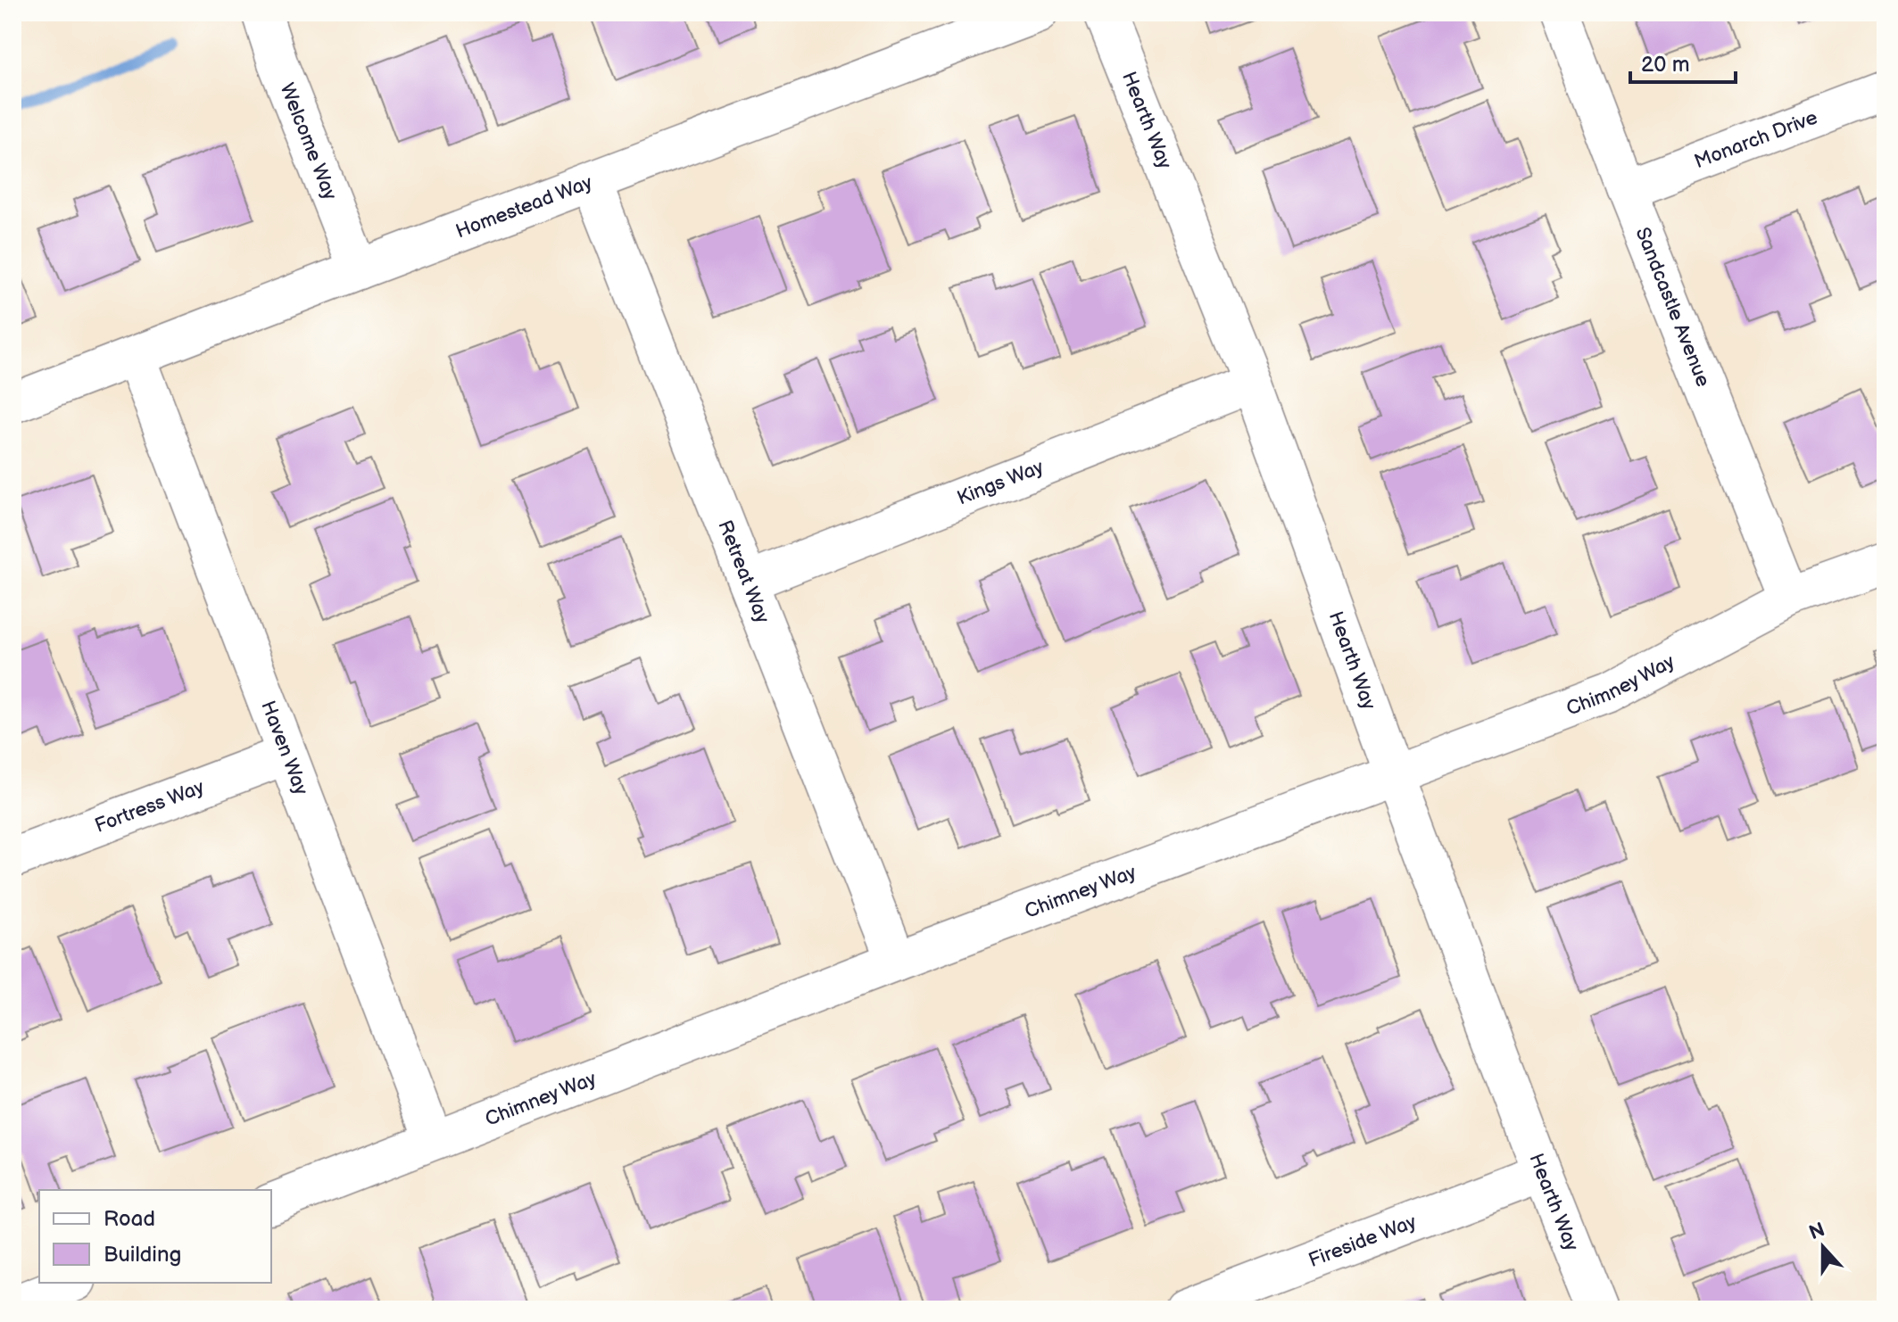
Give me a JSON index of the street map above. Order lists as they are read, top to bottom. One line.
{"streets":{"street":["Hearth Way","Monarch Drive","Welcome Way","Homestead Way","Sandcastle Avenue","Kings Way","Retreat Way","Chimney Way","Haven Way","Fortress Way","Fireside Way"]},"crossings":[["Hearth Way","Kings Way"],["Hearth Way","Chimney Way"],["Hearth Way","Fireside Way"],["Monarch Drive","Sandcastle Avenue"],["Welcome Way","Homestead Way"],["Homestead Way","Retreat Way"],["Homestead Way","Haven Way"],["Sandcastle Avenue","Chimney Way"],["Kings Way","Retreat Way"],["Retreat Way","Chimney Way"],["Chimney Way","Haven Way"],["Haven Way","Fortress Way"]],"legend":["Road","Building"],"scale_bar":"20 m","north":"top"}
